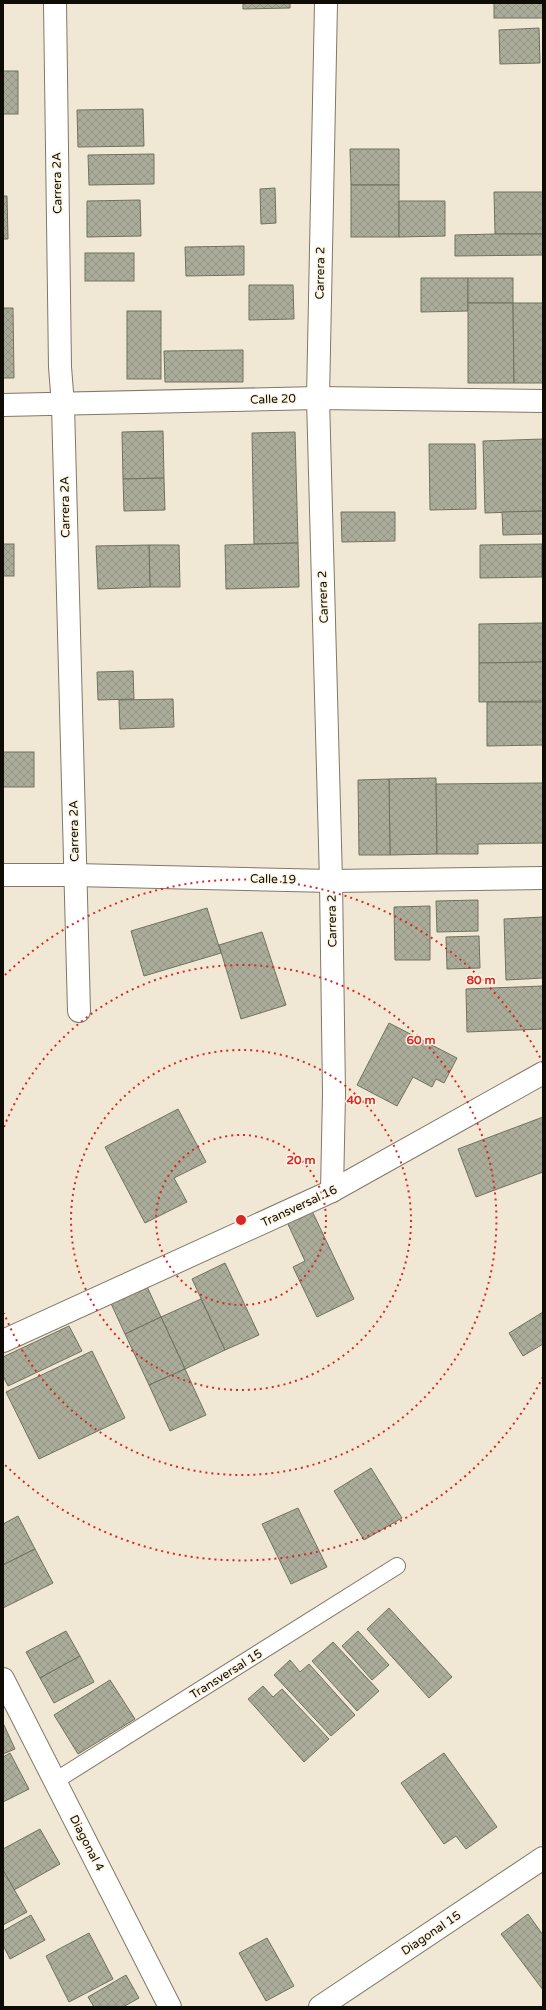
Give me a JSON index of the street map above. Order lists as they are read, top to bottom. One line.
{"streets":{"street":["Carrera 2A","Carrera 2","Calle 20","Calle 19","Transversal 16","Diagonal 4","Diagonal 15"],"lane":["Transversal 15"]},"crossings":[["Carrera 2A","Calle 20"],["Carrera 2A","Calle 19"],["Carrera 2","Calle 20"],["Carrera 2","Calle 19"],["Carrera 2","Transversal 16"],["Transversal 15","Diagonal 4"]],"rings":["80 m","60 m","40 m","20 m"]}
